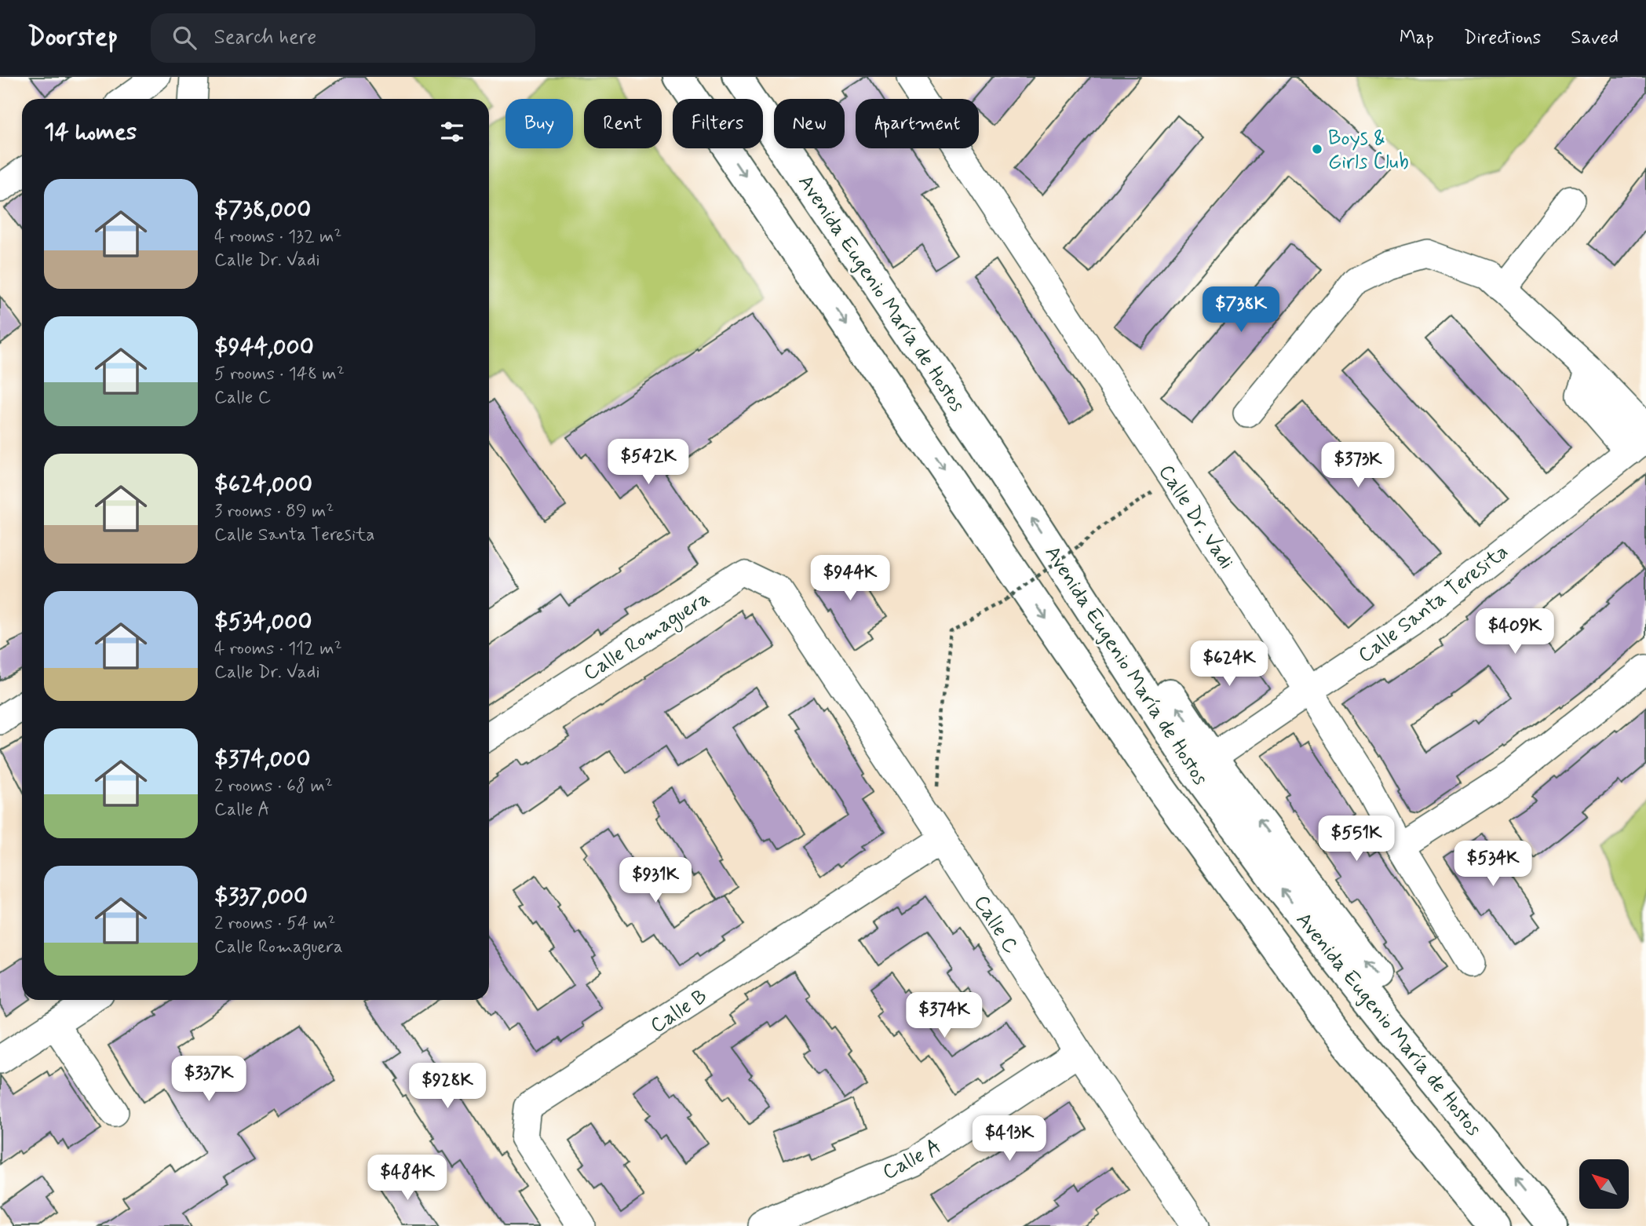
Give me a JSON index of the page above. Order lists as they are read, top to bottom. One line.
{"streets":{"highway":["Avenida Eugenio María de Hostos"],"street":["Calle Dr. Vadi","Calle Santa Teresita","Calle Romaguera","Calle C","Calle B","Calle A"]},"crossings":[["Calle Dr. Vadi","Calle Santa Teresita"],["Calle Romaguera","Calle C"],["Calle C","Calle B"],["Calle C","Calle A"]],"places":["Boys & Girls Club"],"north":"top left","page":{"header":"Doorstep","search":"Search here","nav":["Map","Directions","Saved"],"chip":["Buy","Rent","Filters","New","Apartment"],"heading":"14 homes","list":[{"name":"$738,000","note":"4 rooms · 132 m² · Calle Dr. Vadi"},{"name":"$944,000","note":"5 rooms · 148 m² · Calle C"},{"name":"$624,000","note":"3 rooms · 89 m² · Calle Santa Teresita"},{"name":"$534,000","note":"4 rooms · 112 m² · Calle Dr. Vadi"},{"name":"$374,000","note":"2 rooms · 68 m² · Calle A"},{"name":"$337,000","note":"2 rooms · 54 m² · Calle Romaguera"}],"price":["$738K","$542K","$373K","$944K","$409K","$624K","$551K","$534K","$931K","$374K","$337K","$928K","$413K","$484K"]}}
